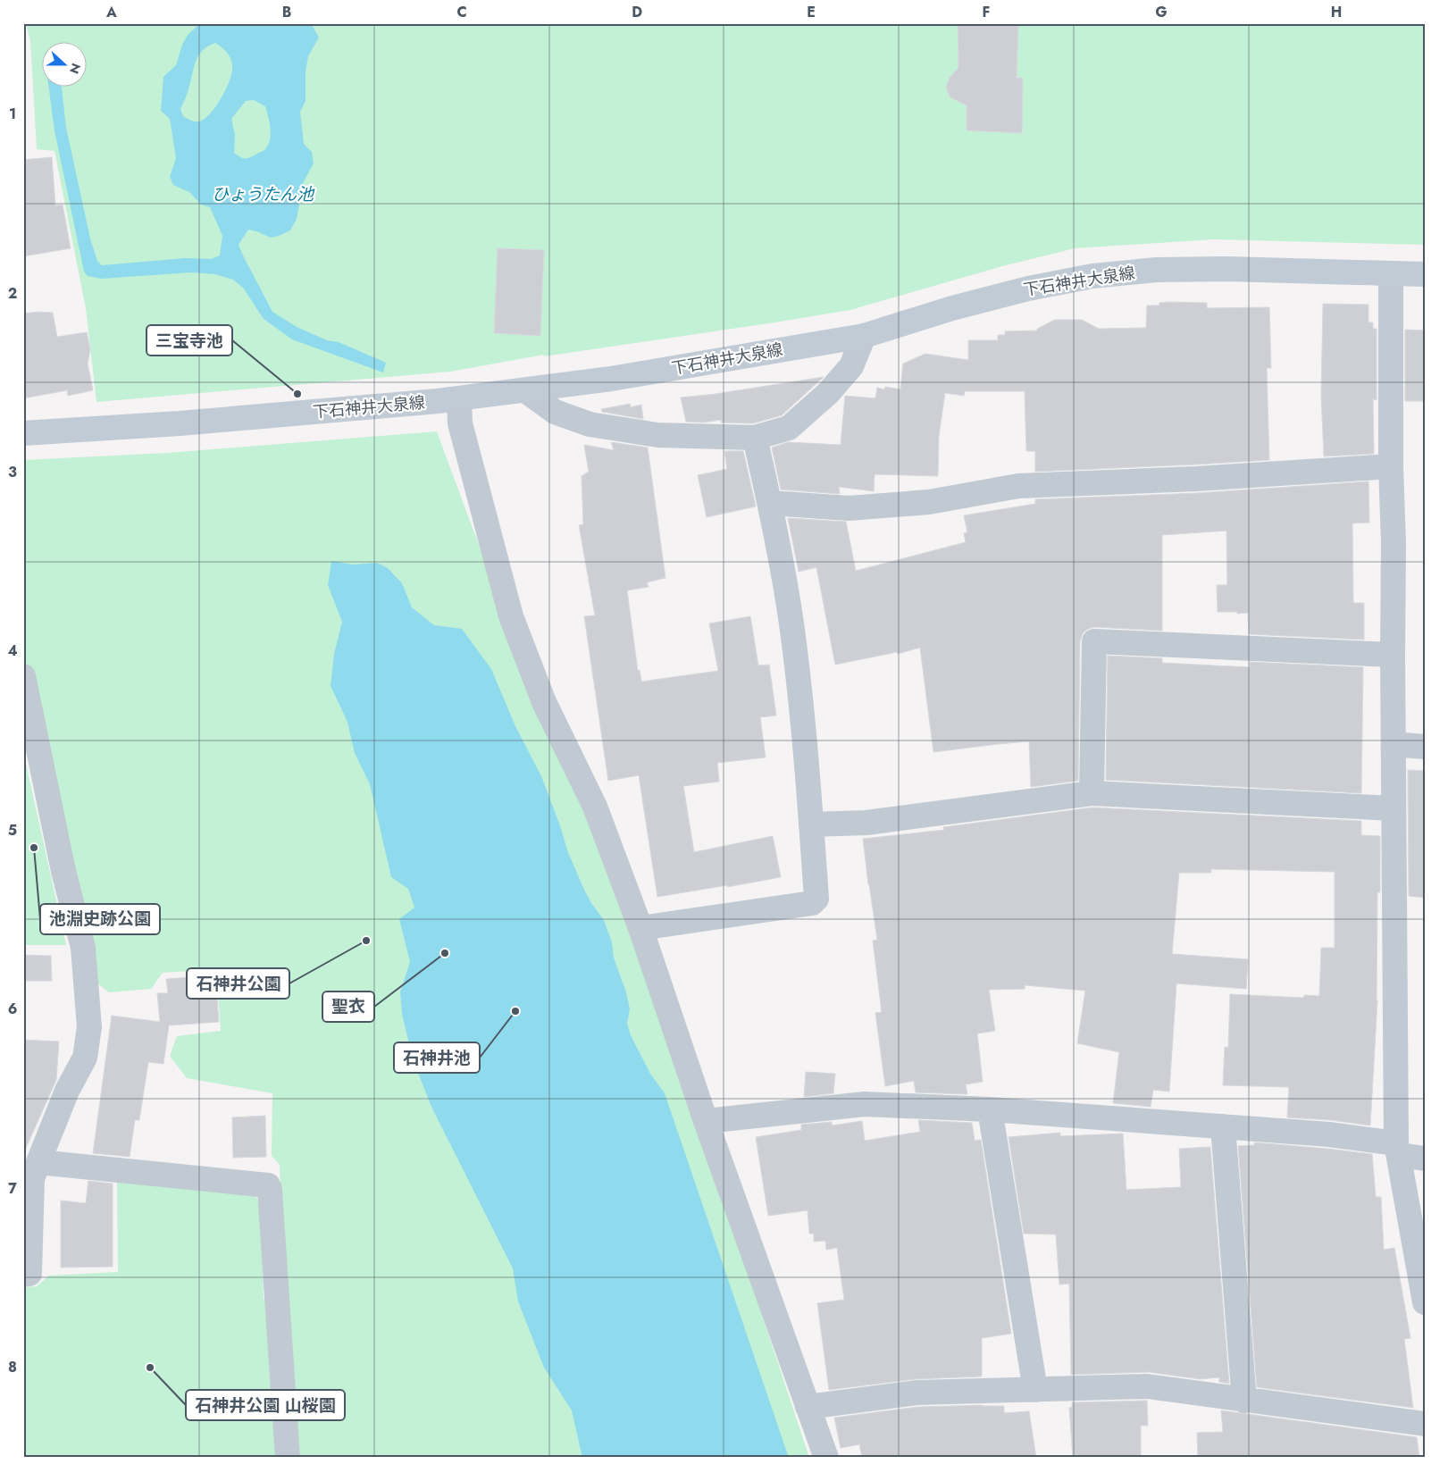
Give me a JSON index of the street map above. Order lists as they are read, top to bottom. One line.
{"streets":{"main road":["下石神井大泉線"]},"water":["ひょうたん池"],"places":["三宝寺池","池淵史跡公園","石神井公園","聖衣","石神井池","石神井公園 山桜園"],"north":"right","grid":{"columns":["A","B","C","D","E","F","G","H"],"rows":["1","2","3","4","5","6","7","8"]}}
